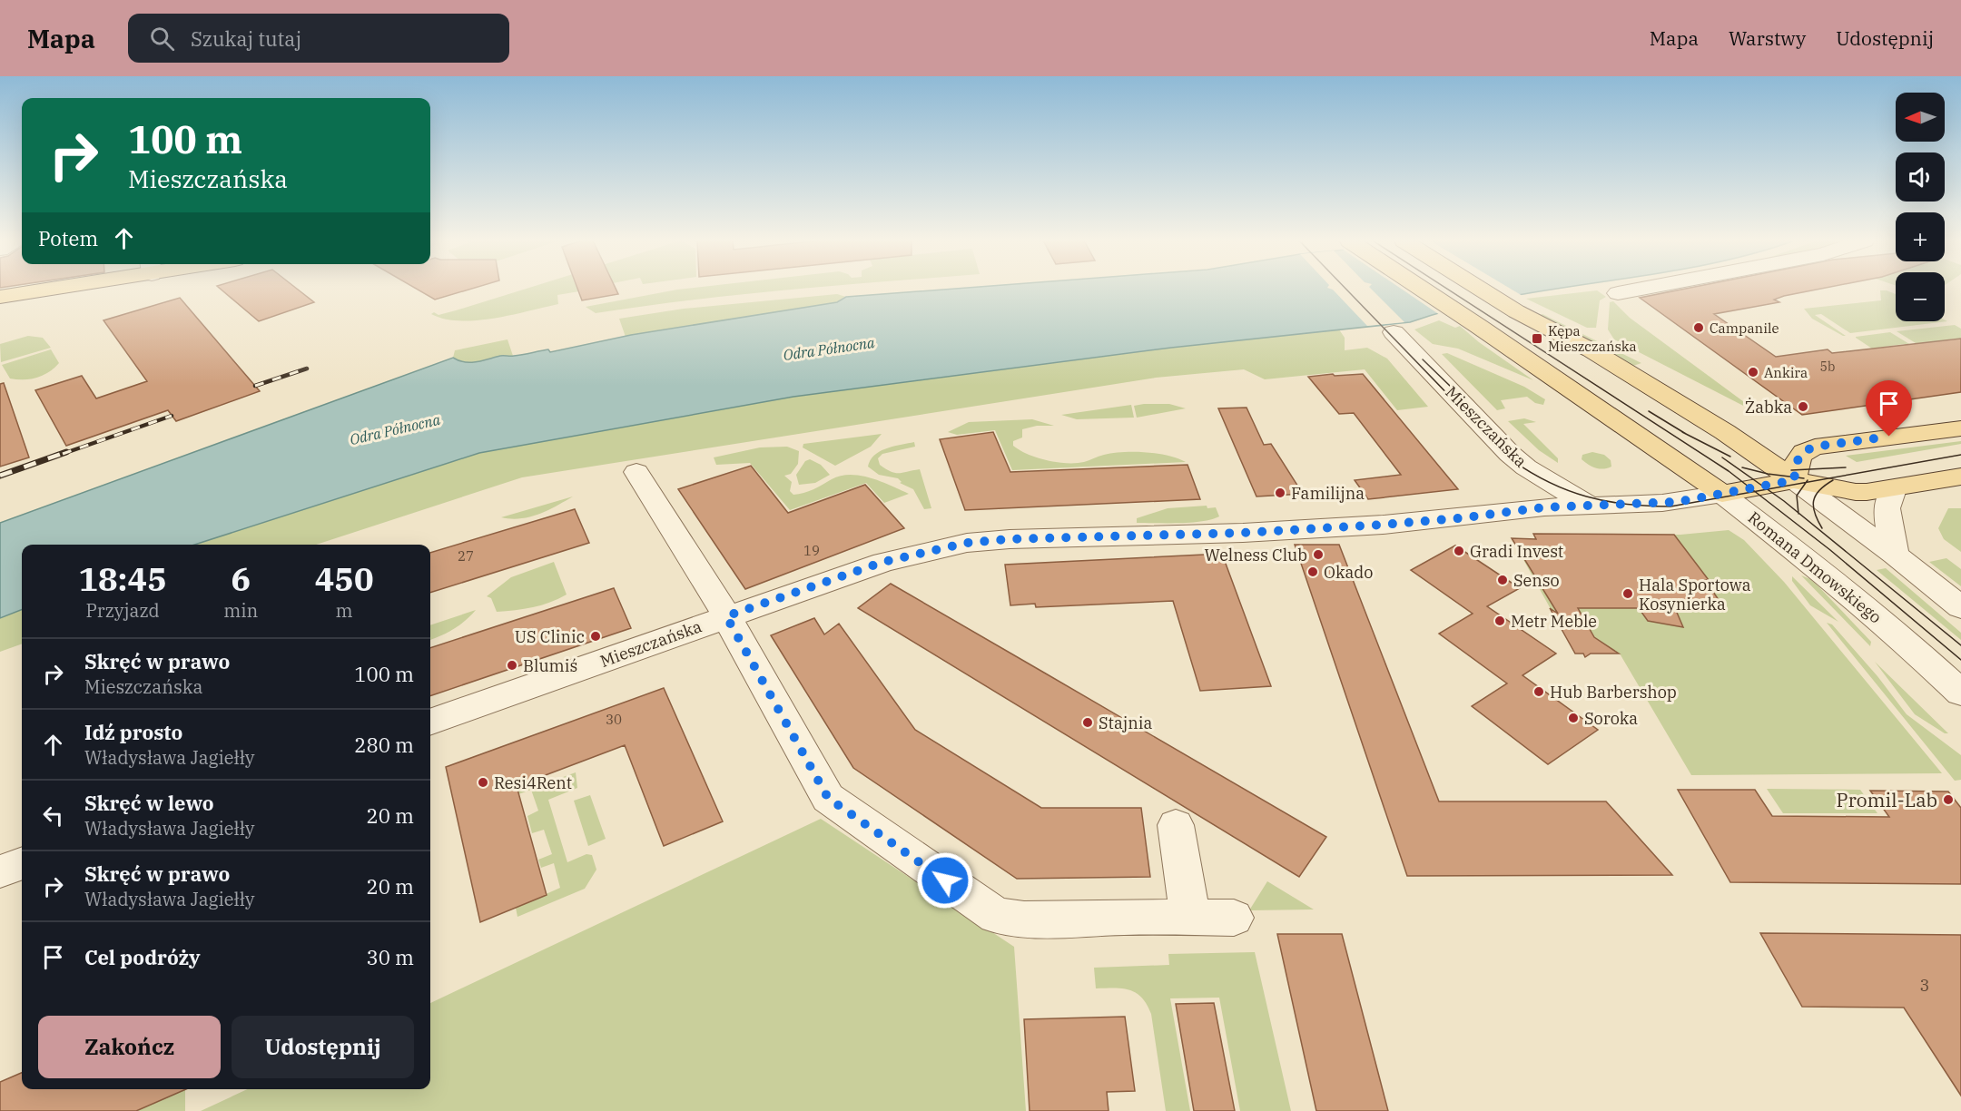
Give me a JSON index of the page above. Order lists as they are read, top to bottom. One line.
{"streets":{"main road":["Romana Dmowskiego"],"street":["Mieszczańska"]},"crossings":[["Mieszczańska","Romana Dmowskiego"]],"water":["Odra Północna"],"places":{"other":["Campanile","Ankira","Żabka","Familijna","Gradi Invest","Welness Club","Okado","Senso","Hala Sportowa Kosynierka","Metr Meble","US Clinic","Blumiś","Hub Barbershop","Soroka","Stajnia","Resi4Rent","Promil-Lab"],"transit":["Kępa Mieszczańska"]},"house_numbers":["5b","19","27","30","3"],"north":"left","page":{"header":"Mapa","search":"Szukaj tutaj","nav":["Mapa","Warstwy","Udostępnij"],"map_buttons":["+","−"],"turn":["100 m","Mieszczańska"],"then":"Potem","eta":["18:45","Przyjazd","6","min","450","m"],"list":[{"name":"Skręć w prawo","note":"Mieszczańska","value":"100 m"},{"name":"Idź prosto","note":"Władysława Jagiełły","value":"280 m"},{"name":"Skręć w lewo","note":"Władysława Jagiełły","value":"20 m"},{"name":"Skręć w prawo","note":"Władysława Jagiełły","value":"20 m"},{"name":"Cel podróży","value":"30 m"}],"buttons":["Zakończ","Udostępnij"]}}
